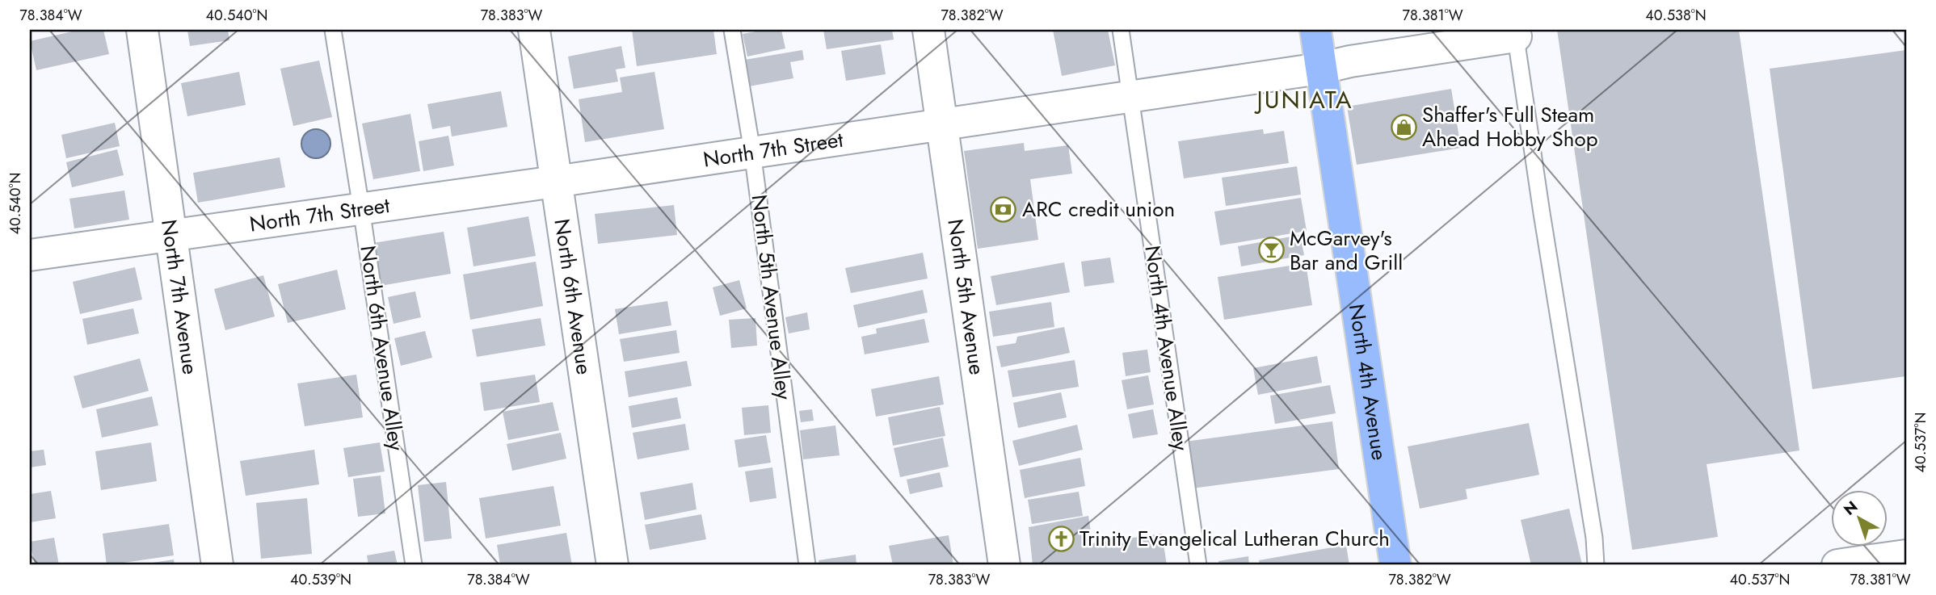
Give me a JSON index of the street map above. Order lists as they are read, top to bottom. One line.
{"streets":{"main road":["North 4th Avenue"],"street":["North 7th Street","North 7th Avenue","North 5th Avenue","North 6th Avenue"],"lane":["North 5th Avenue Alley","North 6th Avenue Alley","North 4th Avenue Alley"]},"crossings":[["North 7th Street","North 7th Avenue"],["North 7th Street","North 5th Avenue Alley"],["North 7th Street","North 5th Avenue"],["North 7th Street","North 6th Avenue"],["North 7th Street","North 6th Avenue Alley"],["North 7th Street","North 4th Avenue Alley"],["North 7th Street","North 4th Avenue"]],"districts":["JUNIATA"],"places":{"shop":["Shaffer's Full Steam Ahead Hobby Shop"],"bank":["ARC credit union"],"bar":["McGarvey's Bar and Grill"],"church":["Trinity Evangelical Lutheran Church"]},"north":"top left","coordinates":["78.384°W","40.540°N","78.383°W","78.382°W","78.381°W","40.538°N","40.537°N","40.539°N"]}
